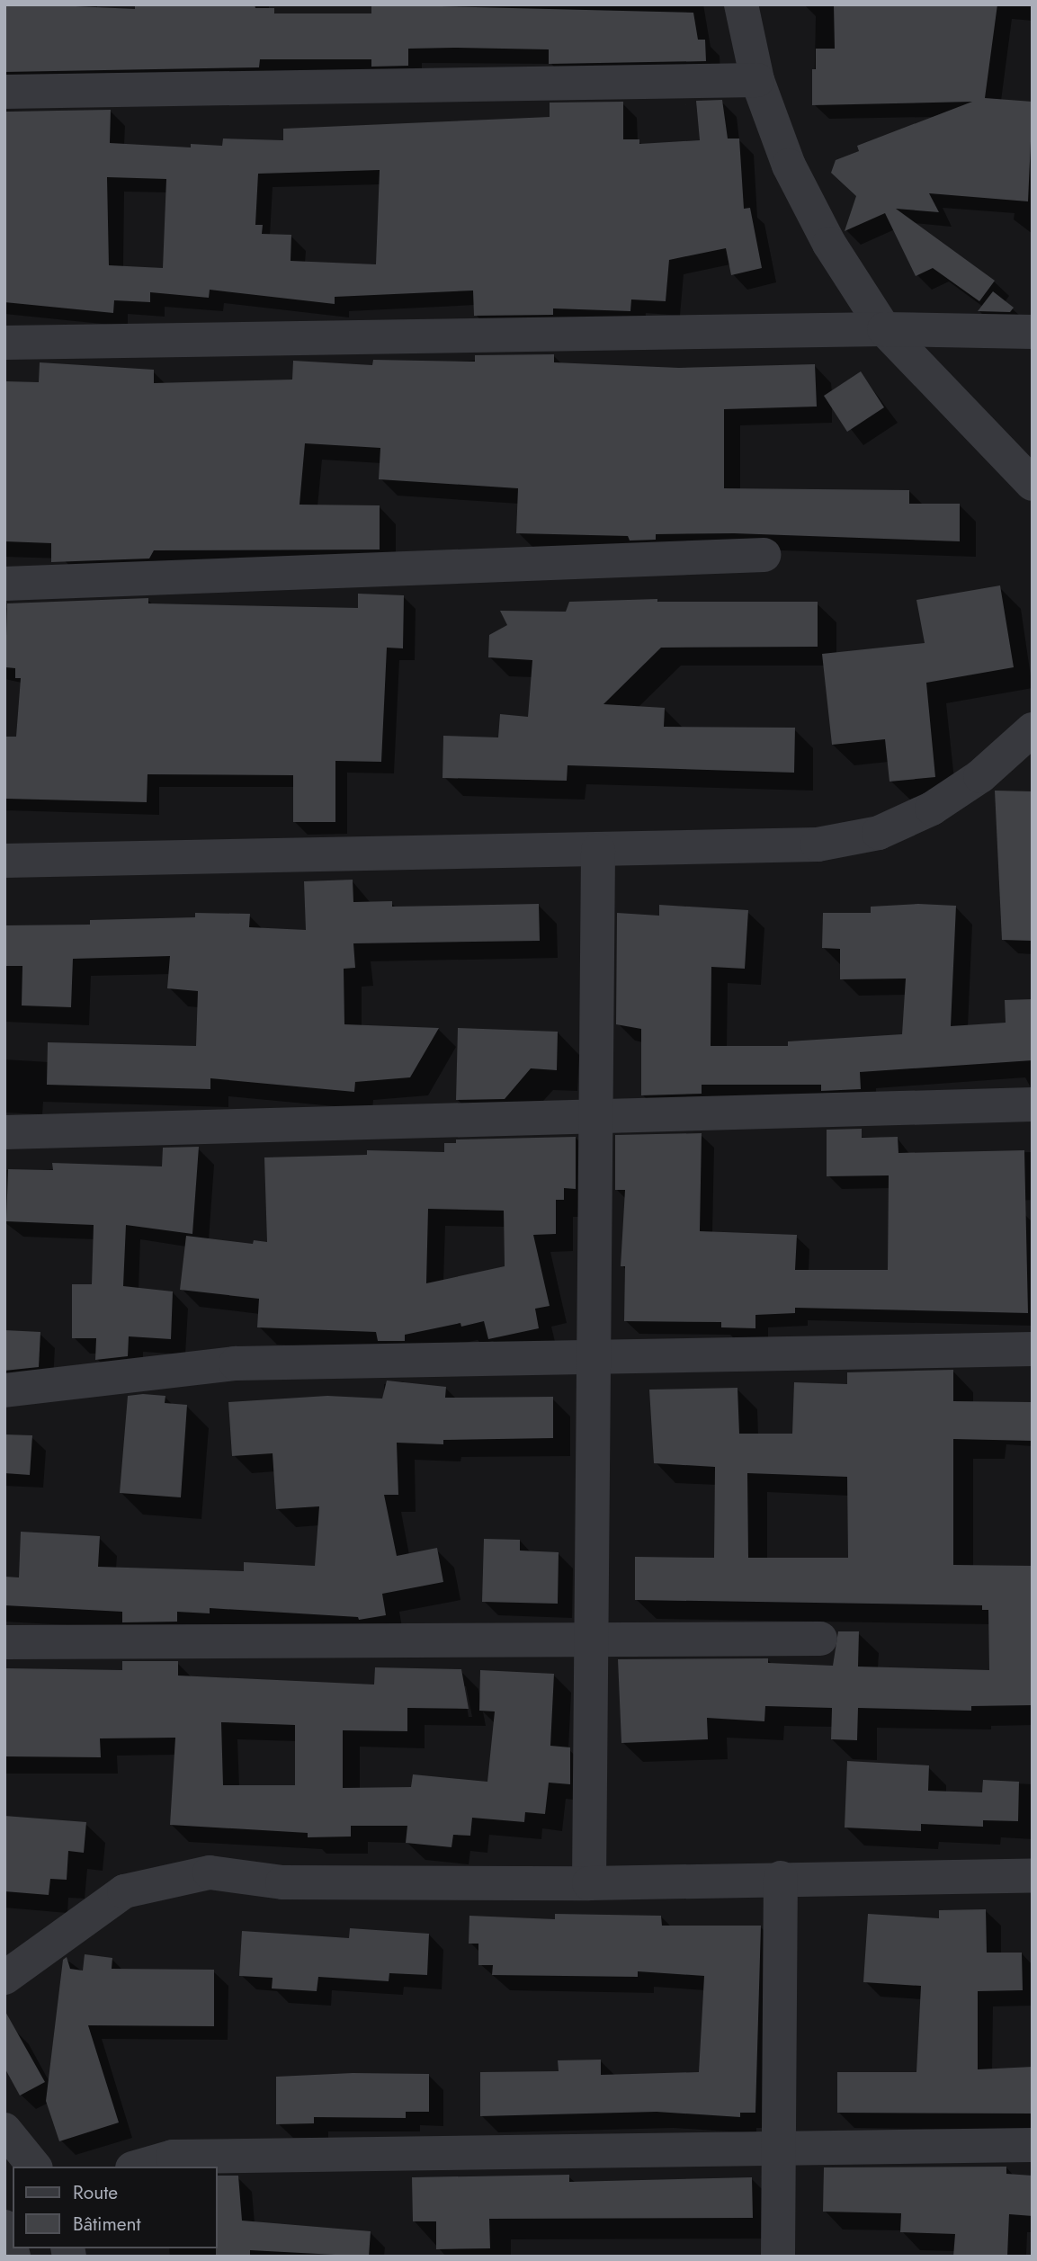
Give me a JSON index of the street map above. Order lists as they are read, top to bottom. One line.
{"legend":["Route","Bâtiment"]}
